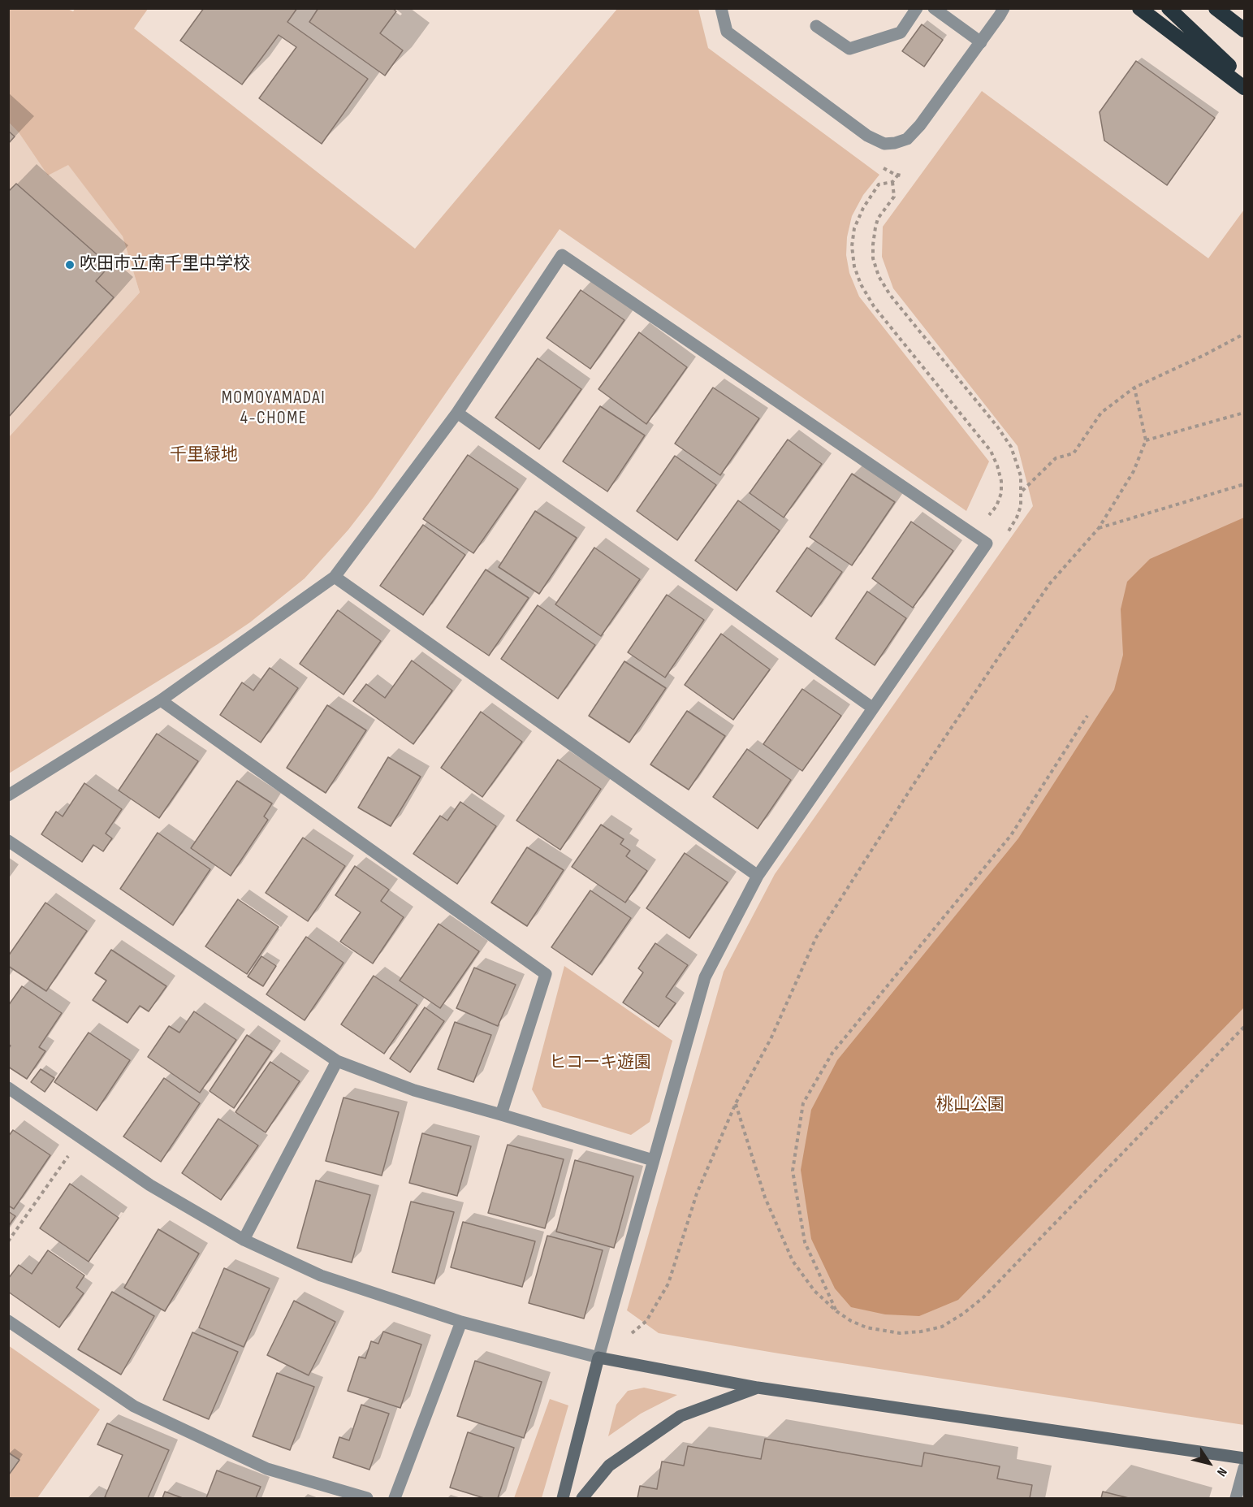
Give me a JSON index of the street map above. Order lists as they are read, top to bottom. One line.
{"districts":["MOMOYAMADAI 4-CHOME"],"parks":["千里緑地","ヒコーキ遊園","桃山公園"],"places":["吹田市立南千里中学校"],"north":"bottom right"}
